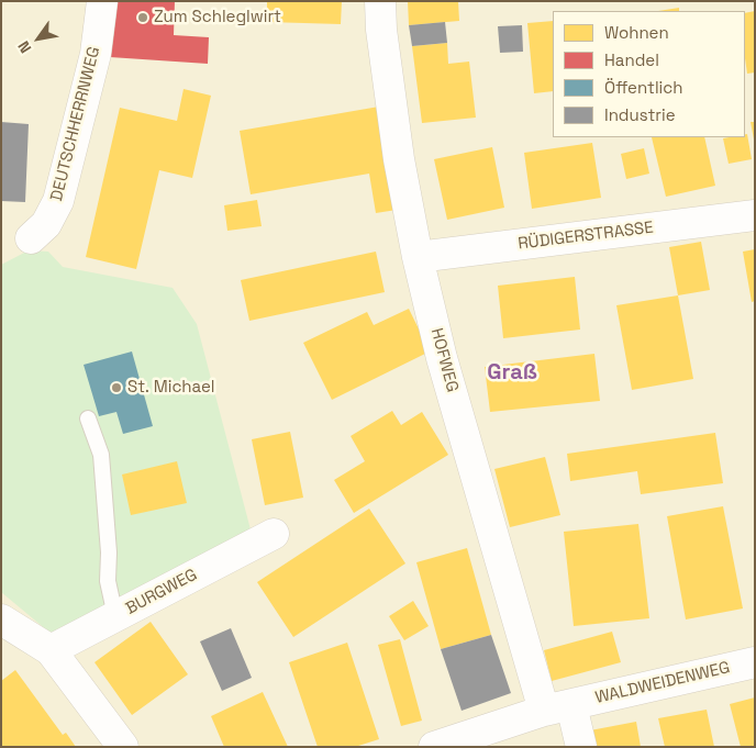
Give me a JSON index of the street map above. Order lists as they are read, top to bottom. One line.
{"streets":{"street":["DEUTSCHHERRNWEG","RÜDIGERSTRASSE","HOFWEG","BURGWEG","WALDWEIDENWEG"]},"crossings":[["RÜDIGERSTRASSE","HOFWEG"],["HOFWEG","WALDWEIDENWEG"]],"districts":["Graß"],"places":["Zum Schleglwirt","St. Michael"],"legend":["Wohnen","Handel","Öffentlich","Industrie"],"north":"bottom left"}
